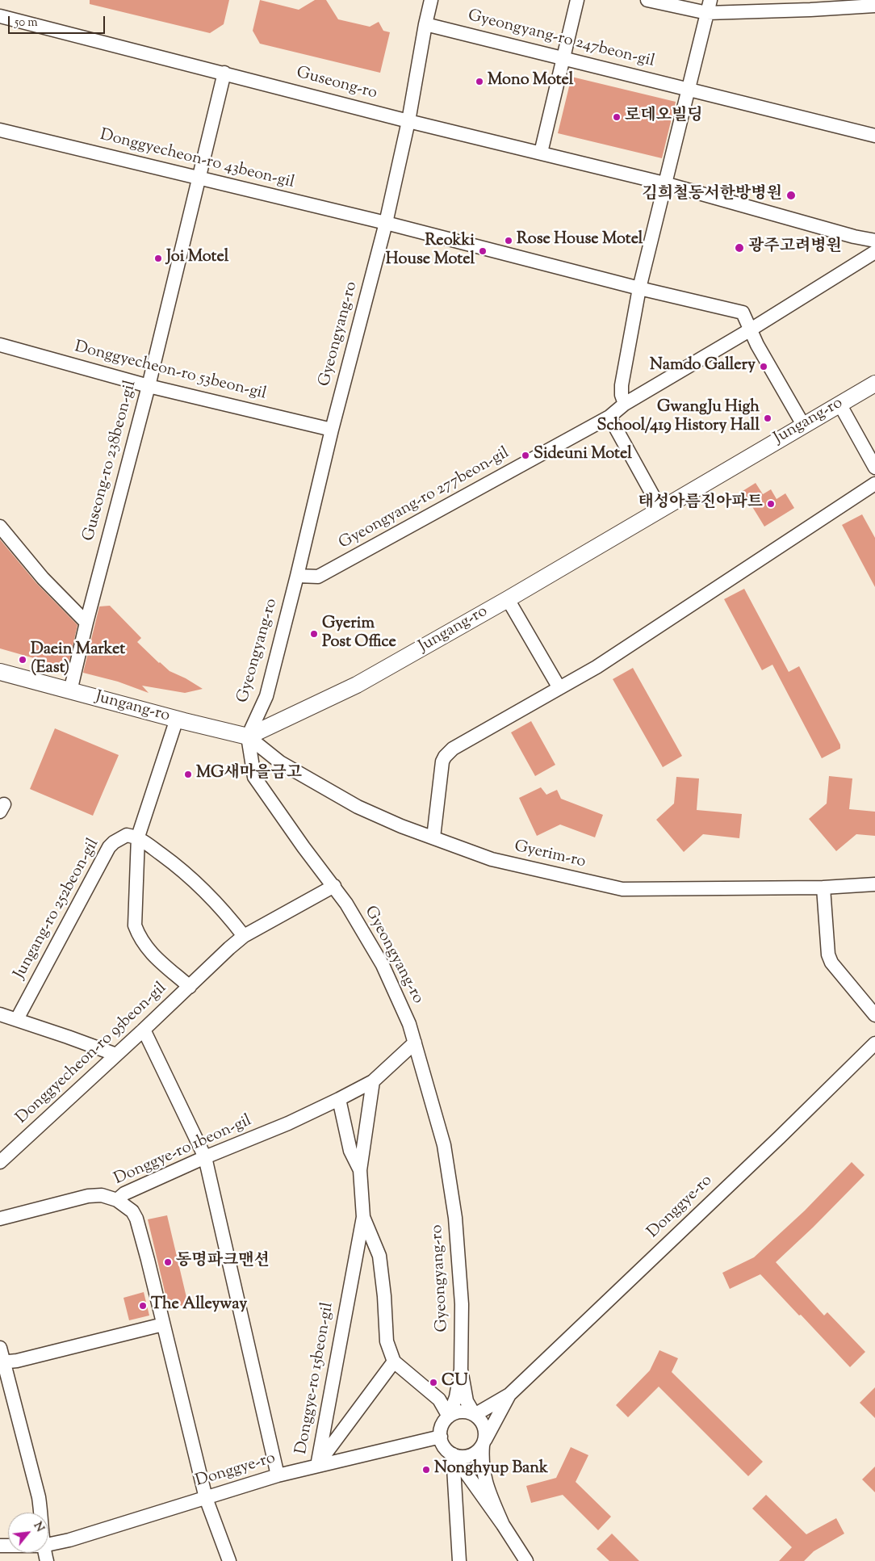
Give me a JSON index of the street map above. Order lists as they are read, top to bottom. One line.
{"streets":{"main road":["Jungang-ro"],"street":["Gyeongyang-ro 247beon-gil","Guseong-ro","Donggyecheon-ro 43beon-gil","Gyeongyang-ro","Donggyecheon-ro 53beon-gil","Guseong-ro 238beon-gil","Gyeongyang-ro 277beon-gil","Gyerim-ro","Jungang-ro 252beon-gil","Donggyecheon-ro 95beon-gil","Donggye-ro 1beon-gil","Donggye-ro","Donggye-ro 15beon-gil"]},"crossings":[["Gyeongyang-ro 247beon-gil","Gyeongyang-ro"],["Guseong-ro","Gyeongyang-ro"],["Guseong-ro","Guseong-ro 238beon-gil"],["Donggyecheon-ro 43beon-gil","Gyeongyang-ro"],["Donggyecheon-ro 43beon-gil","Guseong-ro 238beon-gil"],["Donggyecheon-ro 43beon-gil","Gyeongyang-ro 277beon-gil"],["Gyeongyang-ro","Donggyecheon-ro 53beon-gil"],["Gyeongyang-ro","Jungang-ro"],["Gyeongyang-ro","Gyeongyang-ro 277beon-gil"],["Gyeongyang-ro","Gyerim-ro"],["Gyeongyang-ro","Donggyecheon-ro 95beon-gil"],["Gyeongyang-ro","Donggye-ro 1beon-gil"],["Donggyecheon-ro 53beon-gil","Guseong-ro 238beon-gil"],["Jungang-ro","Guseong-ro 238beon-gil"],["Jungang-ro","Gyerim-ro"],["Jungang-ro 252beon-gil","Donggyecheon-ro 95beon-gil"],["Donggye-ro 1beon-gil","Donggye-ro 15beon-gil"],["Donggye-ro","Donggye-ro 15beon-gil"]],"places":["Mono Motel","로데오빌딩","김희철동서한방병원","Rose House Motel","광주고려병원","Reokki House Motel","Joi Motel","Namdo Gallery","GwangJu High School/419 History Hall","Sideuni Motel","태성아름진아파트","Gyerim Post Office","Daein Market (East)","MG새마을금고","동명파크맨션","The Alleyway","CU","Nonghyup Bank"],"scale_bar":"50 m","north":"top right"}
